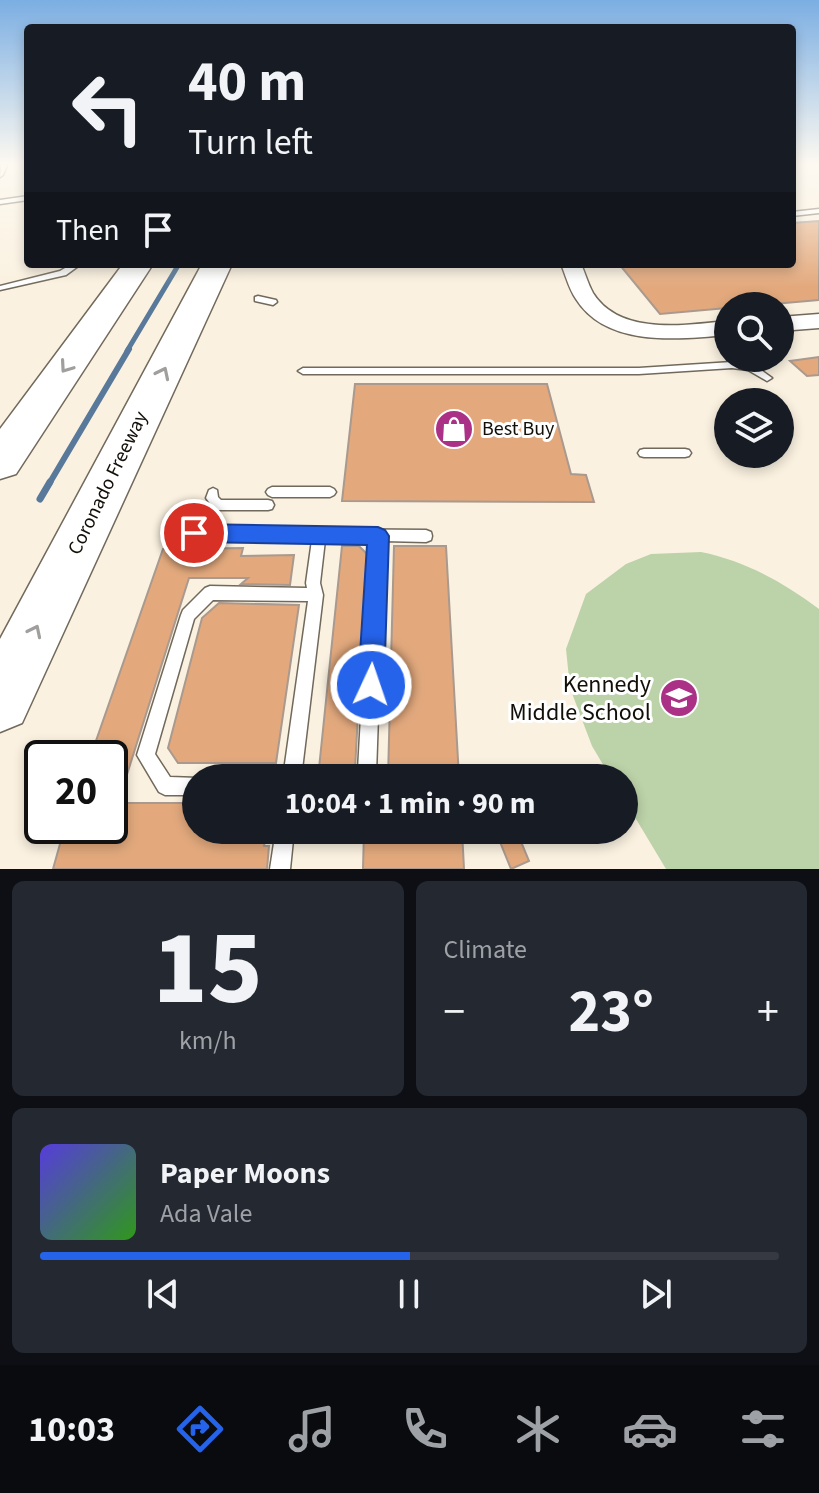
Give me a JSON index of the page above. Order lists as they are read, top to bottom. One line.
{"streets":{"highway":["Coronado Freeway"]},"places":{"shop":["Best Buy"],"school or university":["Kennedy Middle School"]},"page":{"turn":["40 m","Turn left"],"then":"Then","limit":"20","trip":"10:04 · 1 min · 90 m","tile":[["15","km/h"],"Climate"],"heat":["−","23°","+"],"song":["Paper Moons","Ada Vale"],"tabs":"10:03"}}
